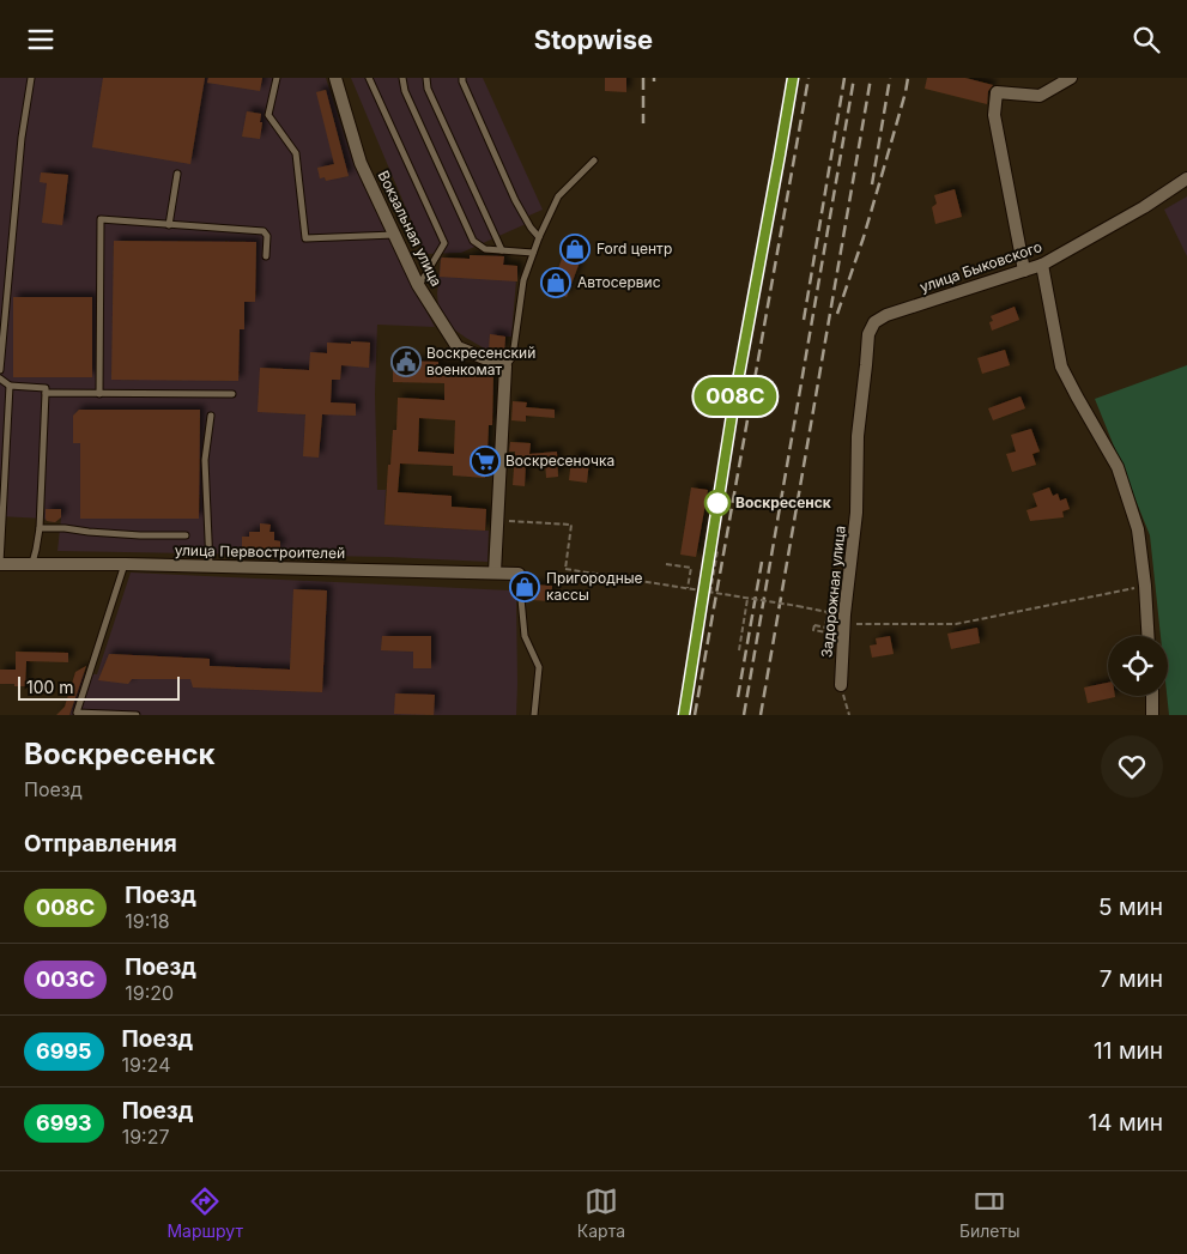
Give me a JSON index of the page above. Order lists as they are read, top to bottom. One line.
{"streets":{"street":["Вокзальная улица","улица Быковского","улица Первостроителей","Задорожная улица"]},"crossings":[["улица Быковского","Задорожная улица"]],"places":{"shop":["Ford центр","Автосервис","Пригородные кассы"],"public building":["Воскресенский военкомат"],"supermarket":["Воскресеночка"],"other":["Воскресенск"]},"scale_bar":"100 m","page":{"header":"Stopwise","on_map":"008С","scale":"100 m","heading":[["Воскресенск","Поезд"],"Отправления"],"list":[{"mark":"008С","name":"Поезд","note":"19:18","value":"5 мин"},{"mark":"003С","name":"Поезд","note":"19:20","value":"7 мин"},{"mark":"6995","name":"Поезд","note":"19:24","value":"11 мин"},{"mark":"6993","name":"Поезд","note":"19:27","value":"14 мин"}],"tabs":["Маршрут","Карта","Билеты"]}}
